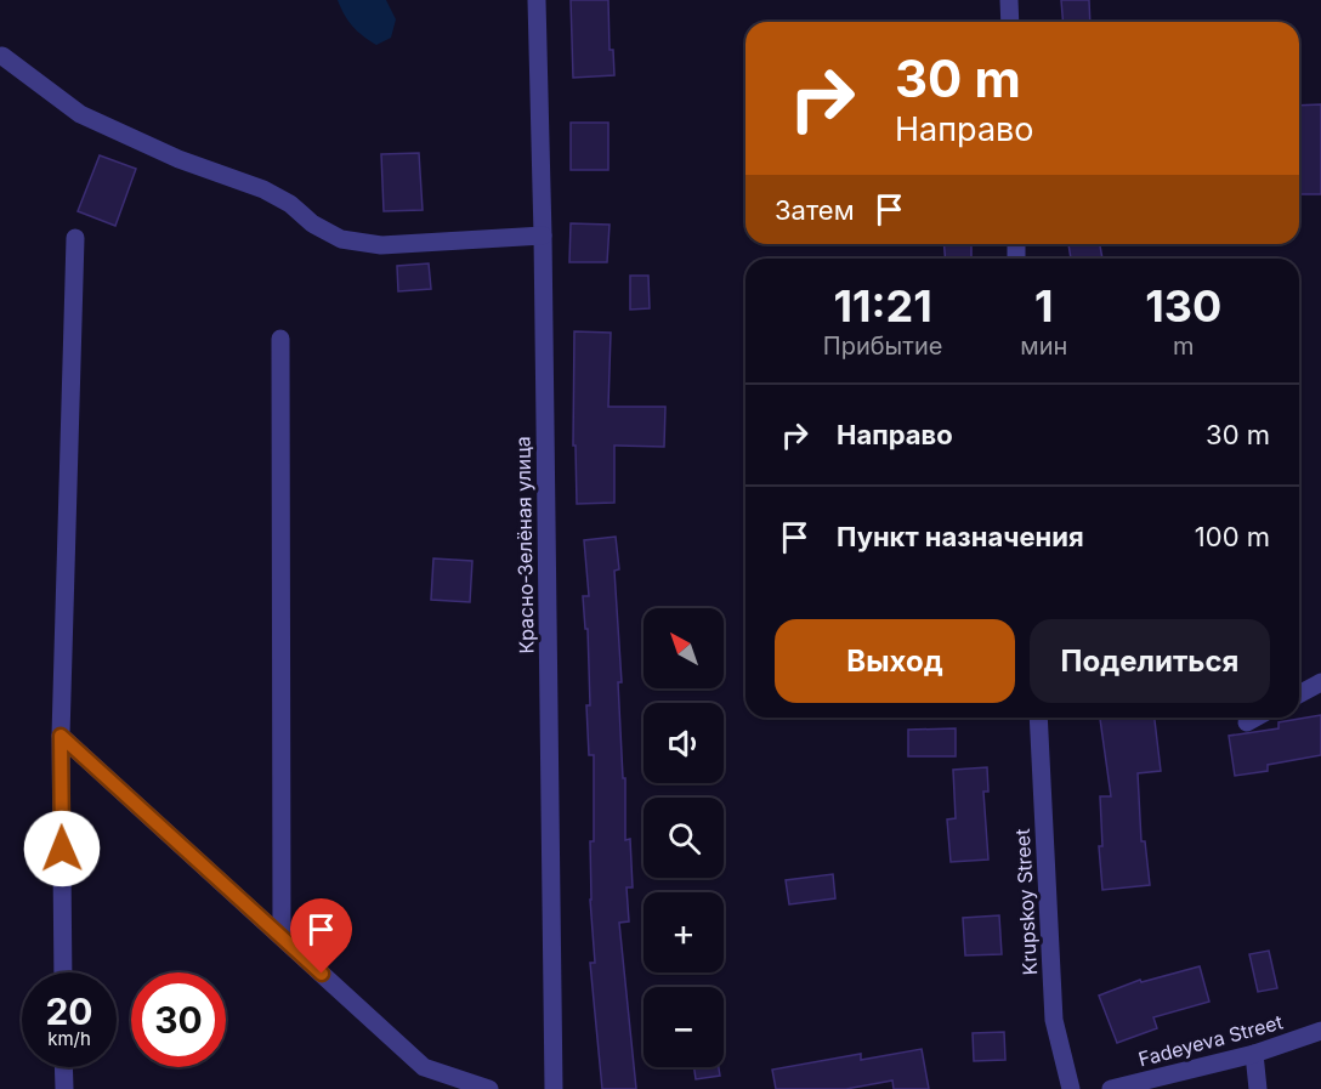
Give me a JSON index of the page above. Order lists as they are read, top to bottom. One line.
{"streets":{"street":["Красно-Зелёная улица","Krupskoy Street","Fadeyeva Street"]},"north":"top left","page":{"turn":["30 m","Направо"],"then":"Затем","eta":["11:21","Прибытие","1","мин","130","m"],"list":[{"name":"Направо","value":"30 m"},{"name":"Пункт назначения","value":"100 m"}],"buttons":["Выход","Поделиться"],"map_buttons":["+","−"],"speed":"20 km/h","limit":"30"}}
